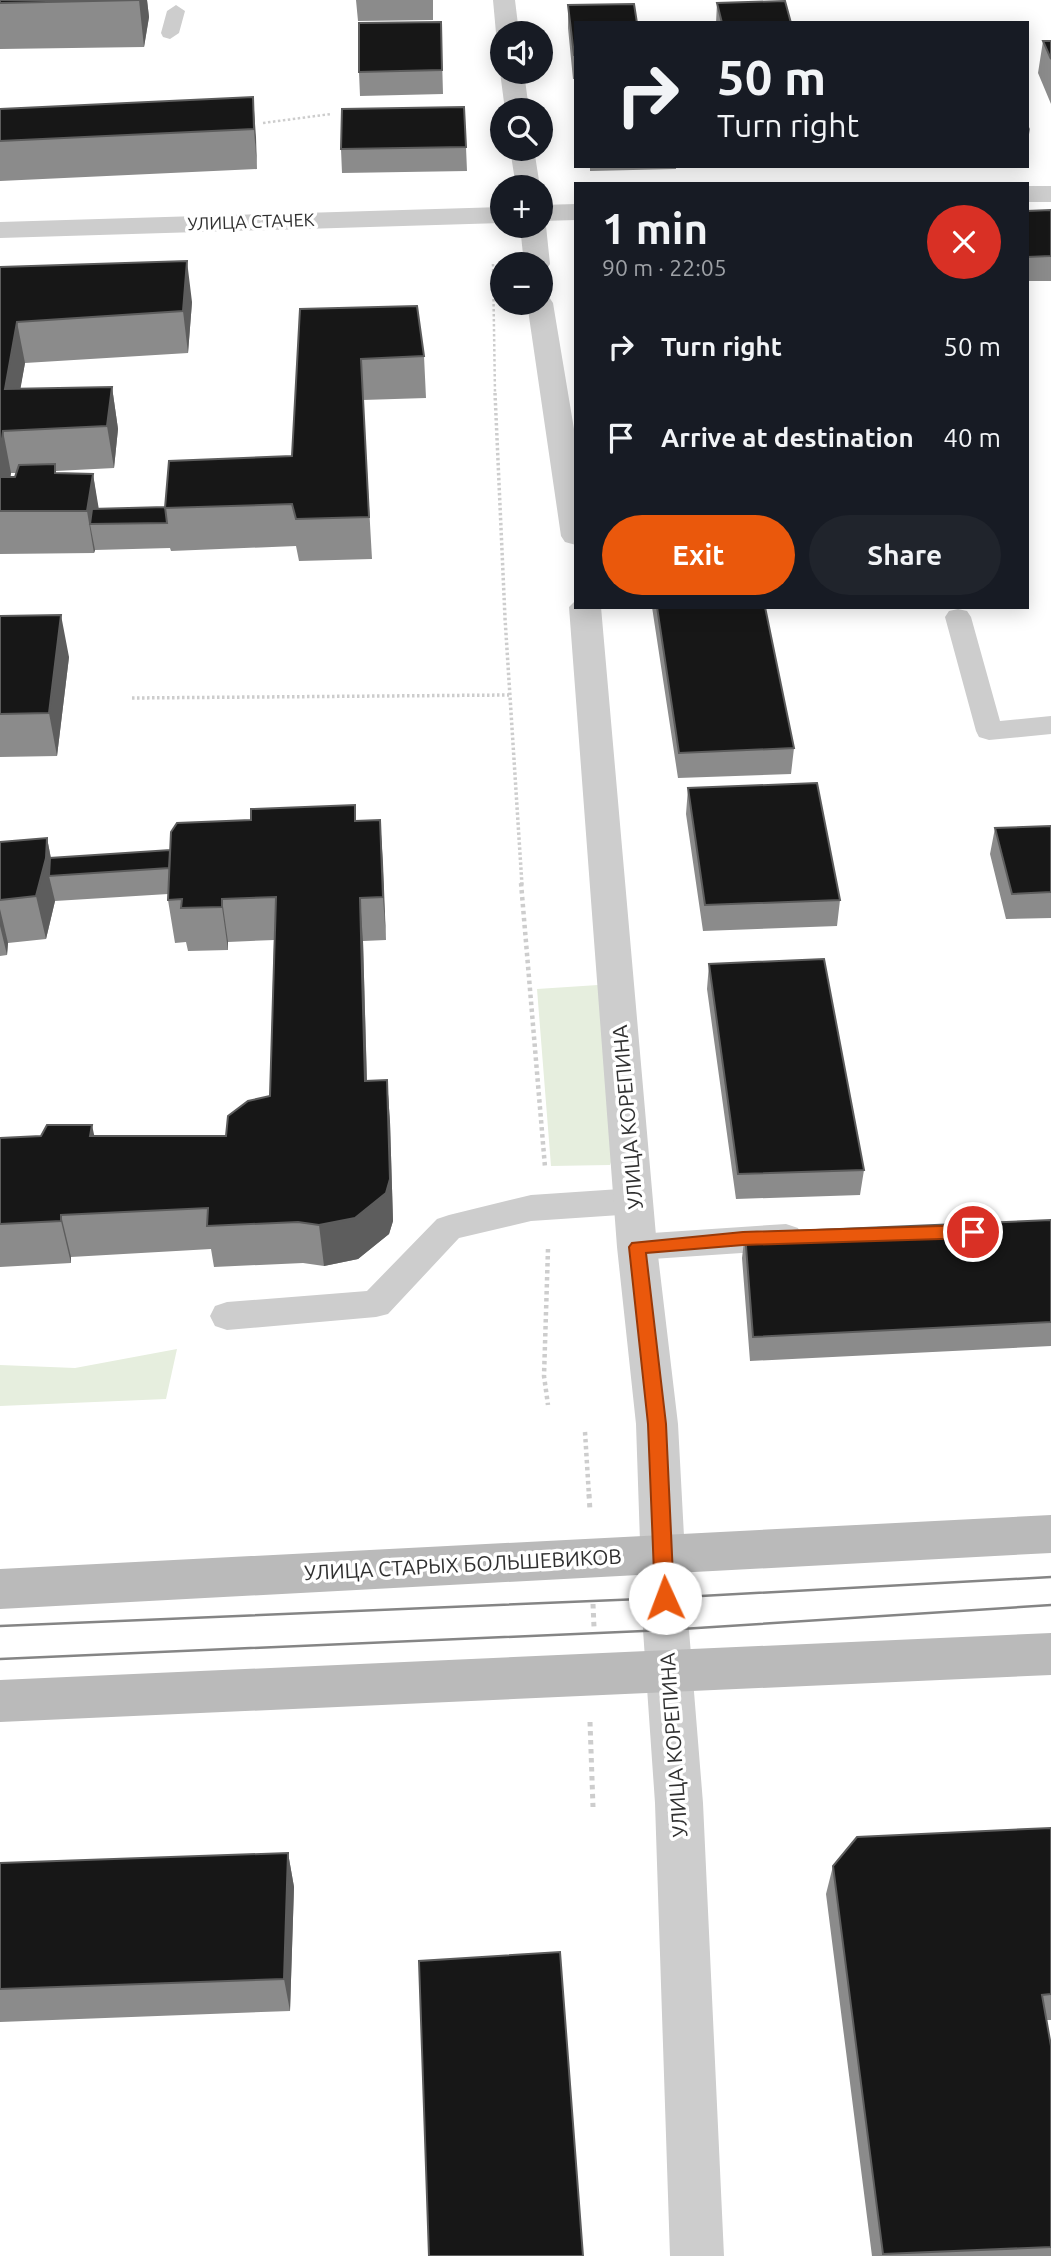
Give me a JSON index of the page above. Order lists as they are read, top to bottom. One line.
{"streets":{"main road":["УЛИЦА СТАРЫХ БОЛЬШЕВИКОВ"],"street":["УЛИЦА СТАЧЕК","УЛИЦА КОРЕПИНА"]},"crossings":[["УЛИЦА КОРЕПИНА","УЛИЦА СТАРЫХ БОЛЬШЕВИКОВ"]],"page":{"map_buttons":["+","−"],"turn":["50 m","Turn right"],"heading":["1 min","90 m · 22:05"],"list":[{"name":"Turn right","value":"50 m"},{"name":"Arrive at destination","value":"40 m"}],"buttons":["Exit","Share"]}}
